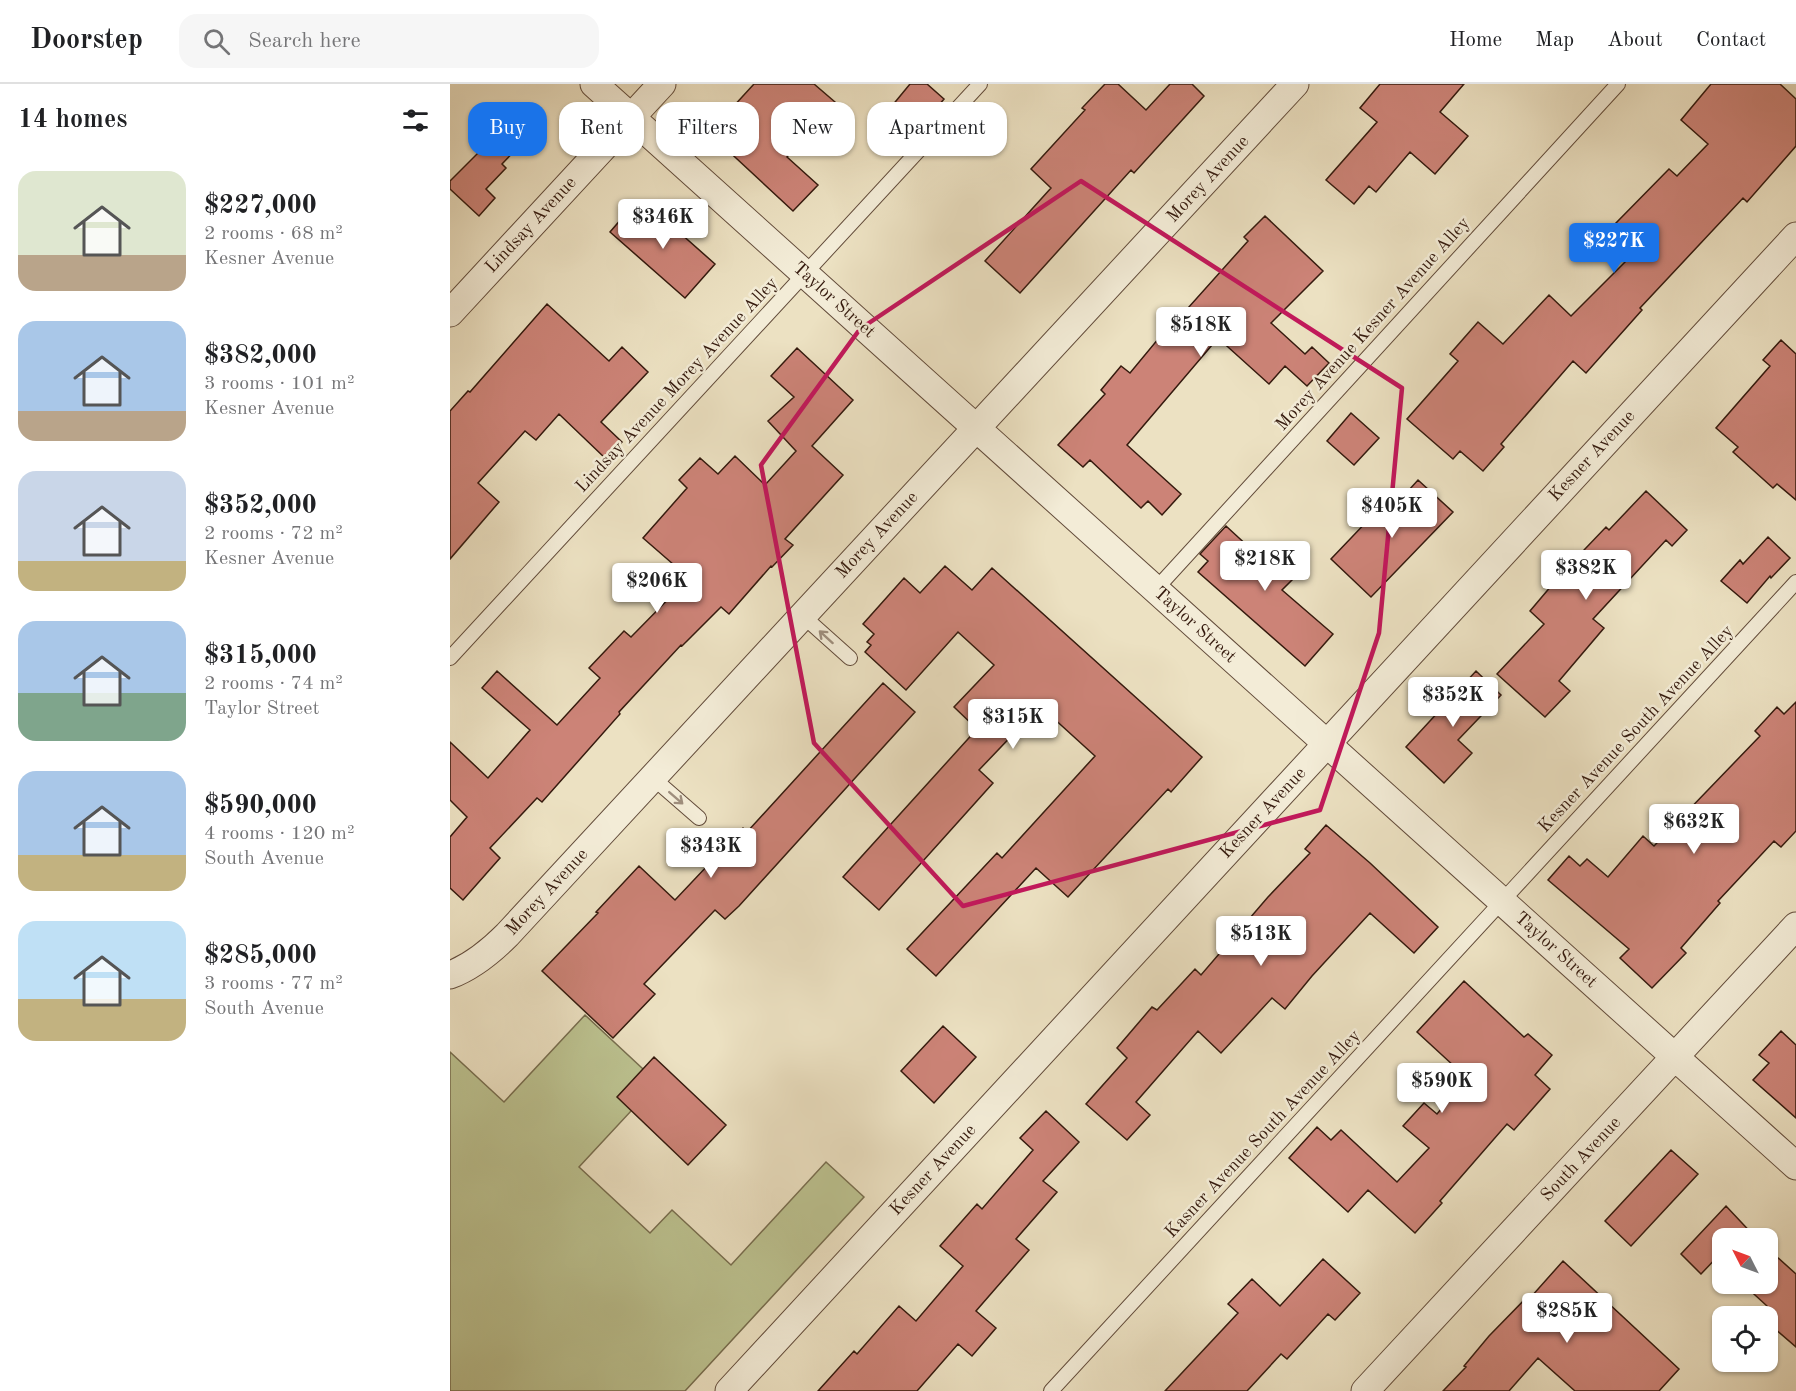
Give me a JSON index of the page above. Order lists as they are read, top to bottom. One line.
{"streets":{"street":["Morey Avenue","Lindsay Avenue","Taylor Street","Kesner Avenue","South Avenue"],"lane":["Morey Avenue Kesner Avenue Alley","Lindsay Avenue Morey Avenue Alley","Kesner Avenue South Avenue Alley","Kasner Avenue South Avenue Alley"]},"crossings":[["Morey Avenue","Taylor Street"],["Taylor Street","Morey Avenue Kesner Avenue Alley"],["Taylor Street","Lindsay Avenue Morey Avenue Alley"],["Taylor Street","Kesner Avenue"],["Taylor Street","Kesner Avenue South Avenue Alley"],["Taylor Street","Kasner Avenue South Avenue Alley"],["Taylor Street","South Avenue"],["Kesner Avenue South Avenue Alley","Kasner Avenue South Avenue Alley"]],"north":"top left","page":{"header":"Doorstep","search":"Search here","nav":["Home","Map","About","Contact"],"heading":"14 homes","chip":["Buy","Rent","Filters","New","Apartment"],"list":[{"name":"$227,000","note":"2 rooms · 68 m² · Kesner Avenue"},{"name":"$382,000","note":"3 rooms · 101 m² · Kesner Avenue"},{"name":"$352,000","note":"2 rooms · 72 m² · Kesner Avenue"},{"name":"$315,000","note":"2 rooms · 74 m² · Taylor Street"},{"name":"$590,000","note":"4 rooms · 120 m² · South Avenue"},{"name":"$285,000","note":"3 rooms · 77 m² · South Avenue"}],"price":["$346K","$227K","$518K","$405K","$218K","$382K","$206K","$352K","$315K","$632K","$343K","$513K","$590K","$285K"]}}
